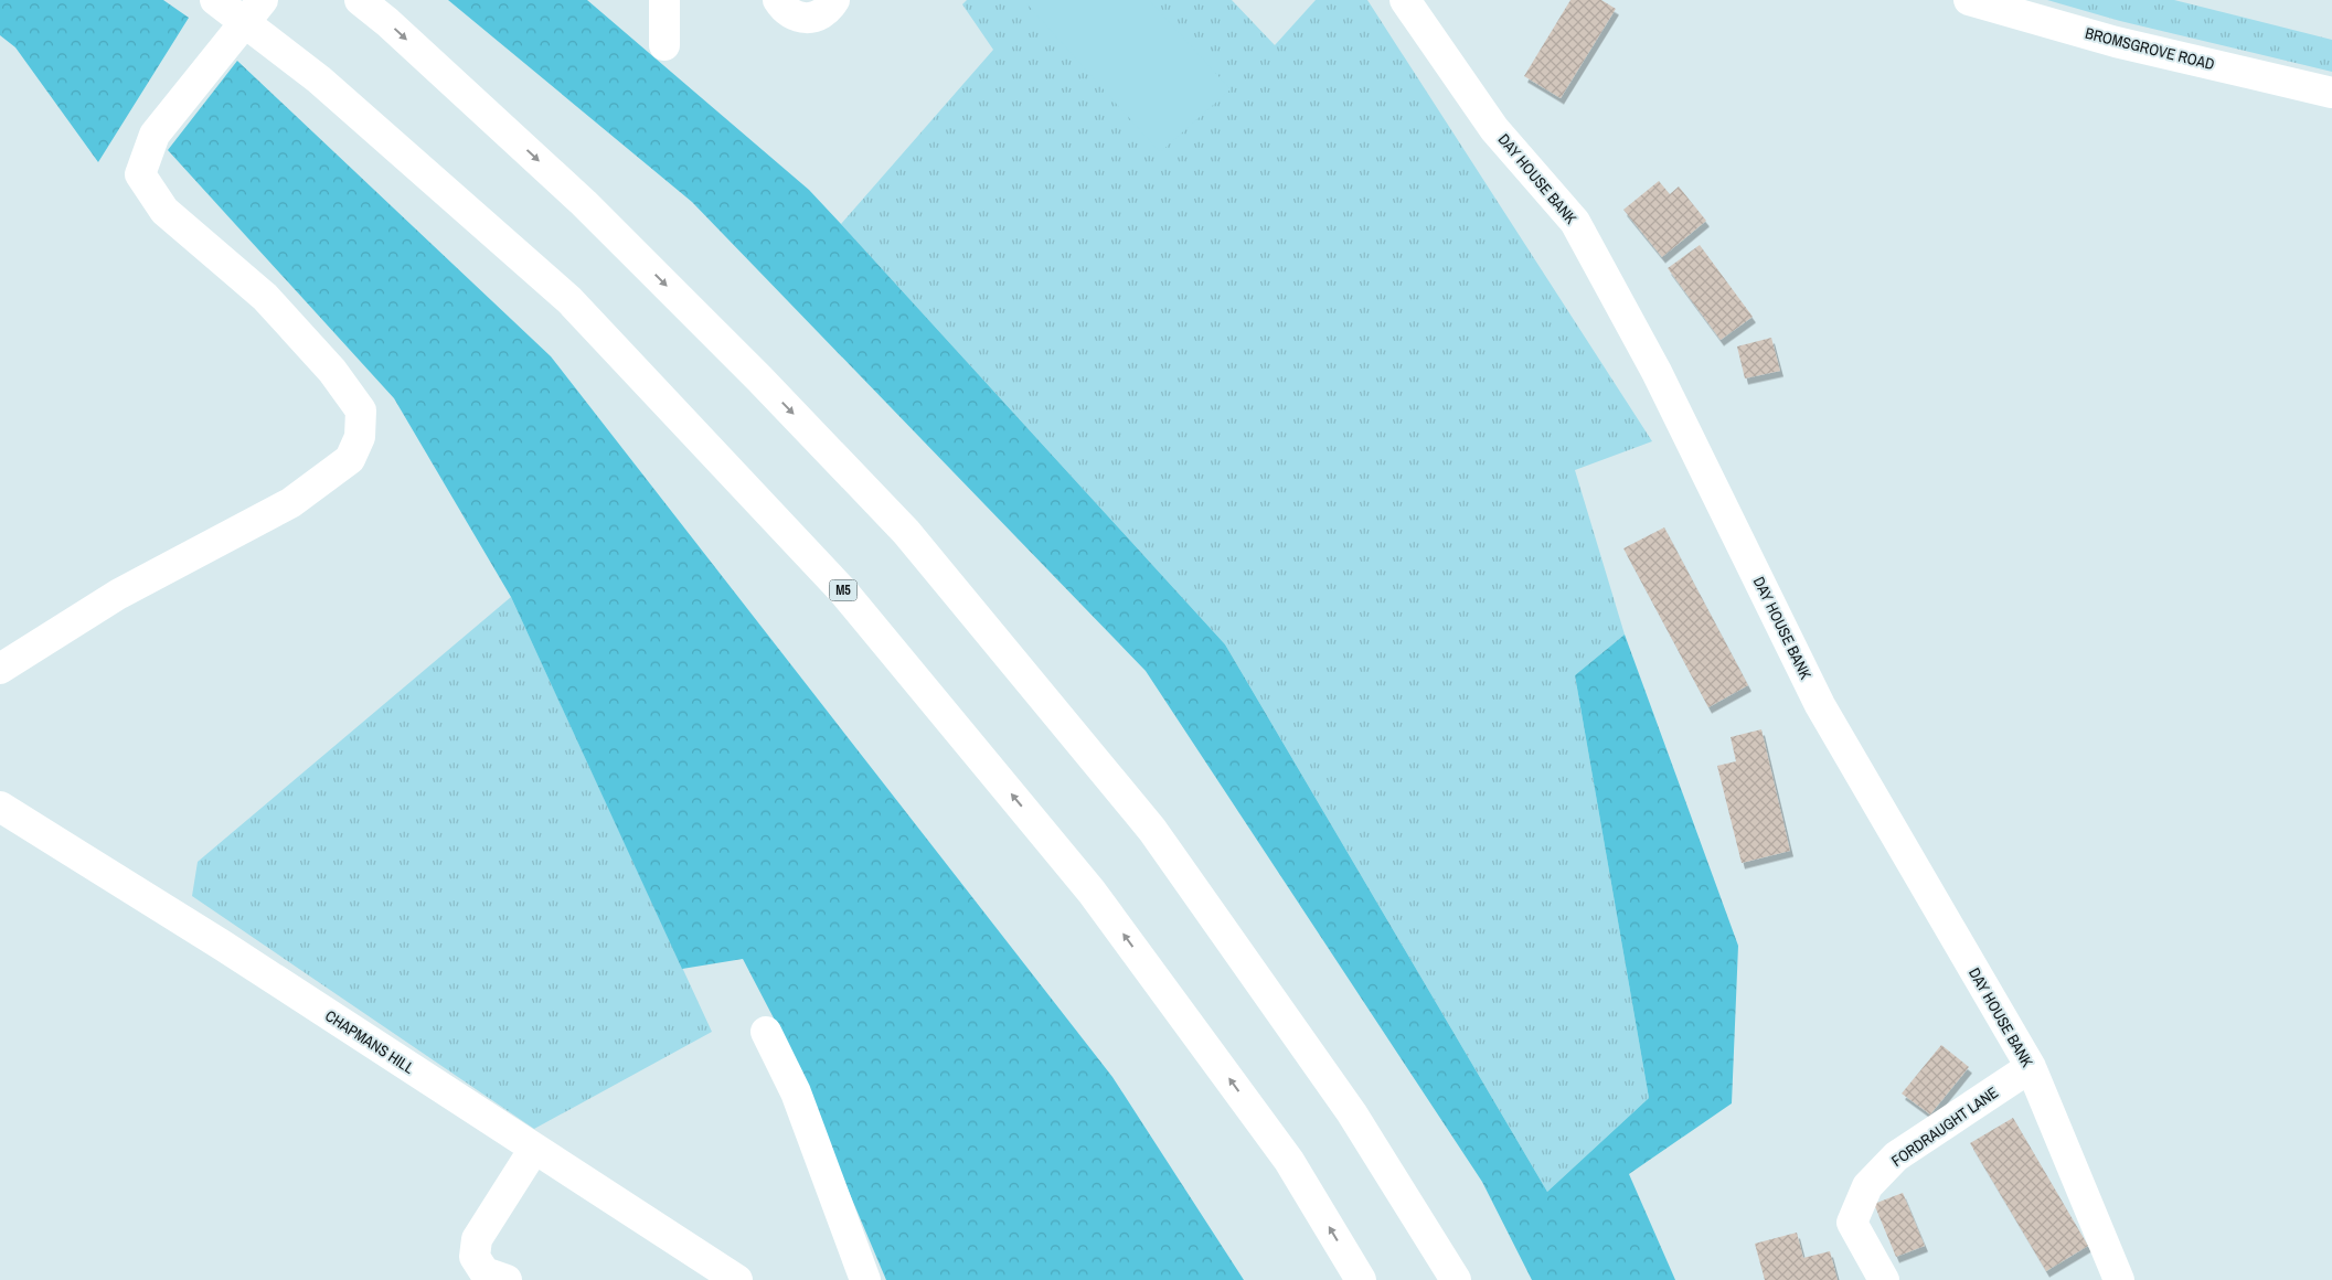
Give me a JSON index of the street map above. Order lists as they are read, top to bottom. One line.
{"streets":{"main road":["BROMSGROVE ROAD","DAY HOUSE BANK","M5","CHAPMANS HILL","FORDRAUGHT LANE"]},"crossings":[["DAY HOUSE BANK","FORDRAUGHT LANE"]]}
